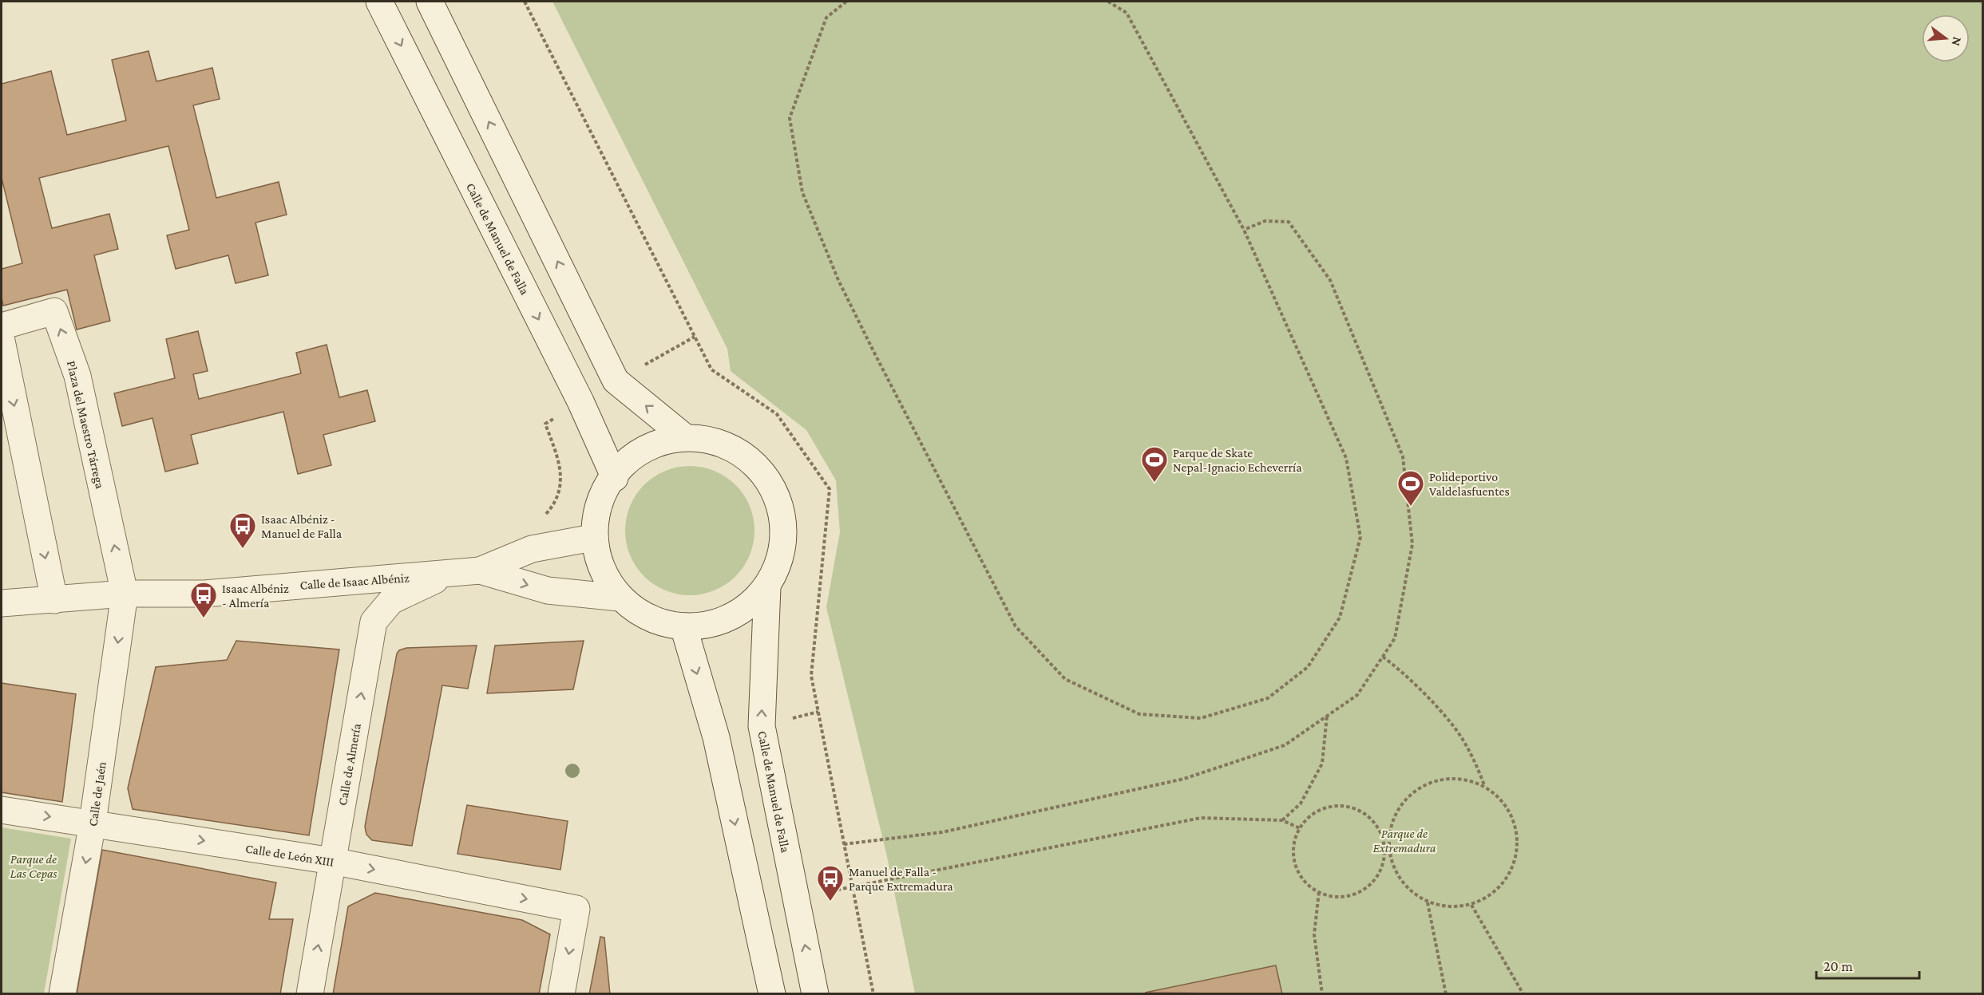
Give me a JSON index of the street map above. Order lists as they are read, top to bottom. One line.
{"streets":{"street":["Calle de Manuel de Falla","Plaza del Maestro Tárrega","Calle de Isaac Albéniz","Calle de Almería","Calle de Jaén","Calle de León XIII"]},"crossings":[["Plaza del Maestro Tárrega","Calle de Isaac Albéniz"],["Plaza del Maestro Tárrega","Calle de Jaén"],["Calle de Isaac Albéniz","Calle de Almería"],["Calle de Isaac Albéniz","Calle de Jaén"],["Calle de Almería","Calle de León XIII"],["Calle de Jaén","Calle de León XIII"]],"one_way":["Calle de Almería","Calle de Jaén","Calle de León XIII"],"parks":["Parque de Extremadura","Parque de Las Cepas"],"places":{"sports":["Parque de Skate Nepal-Ignacio Echeverría","Polideportivo Valdelasfuentes"],"bus stop":["Isaac Albéniz - Manuel de Falla","Isaac Albéniz - Almería","Manuel de Falla - Parque Extremadura"]},"scale_bar":"20 m","north":"right"}
